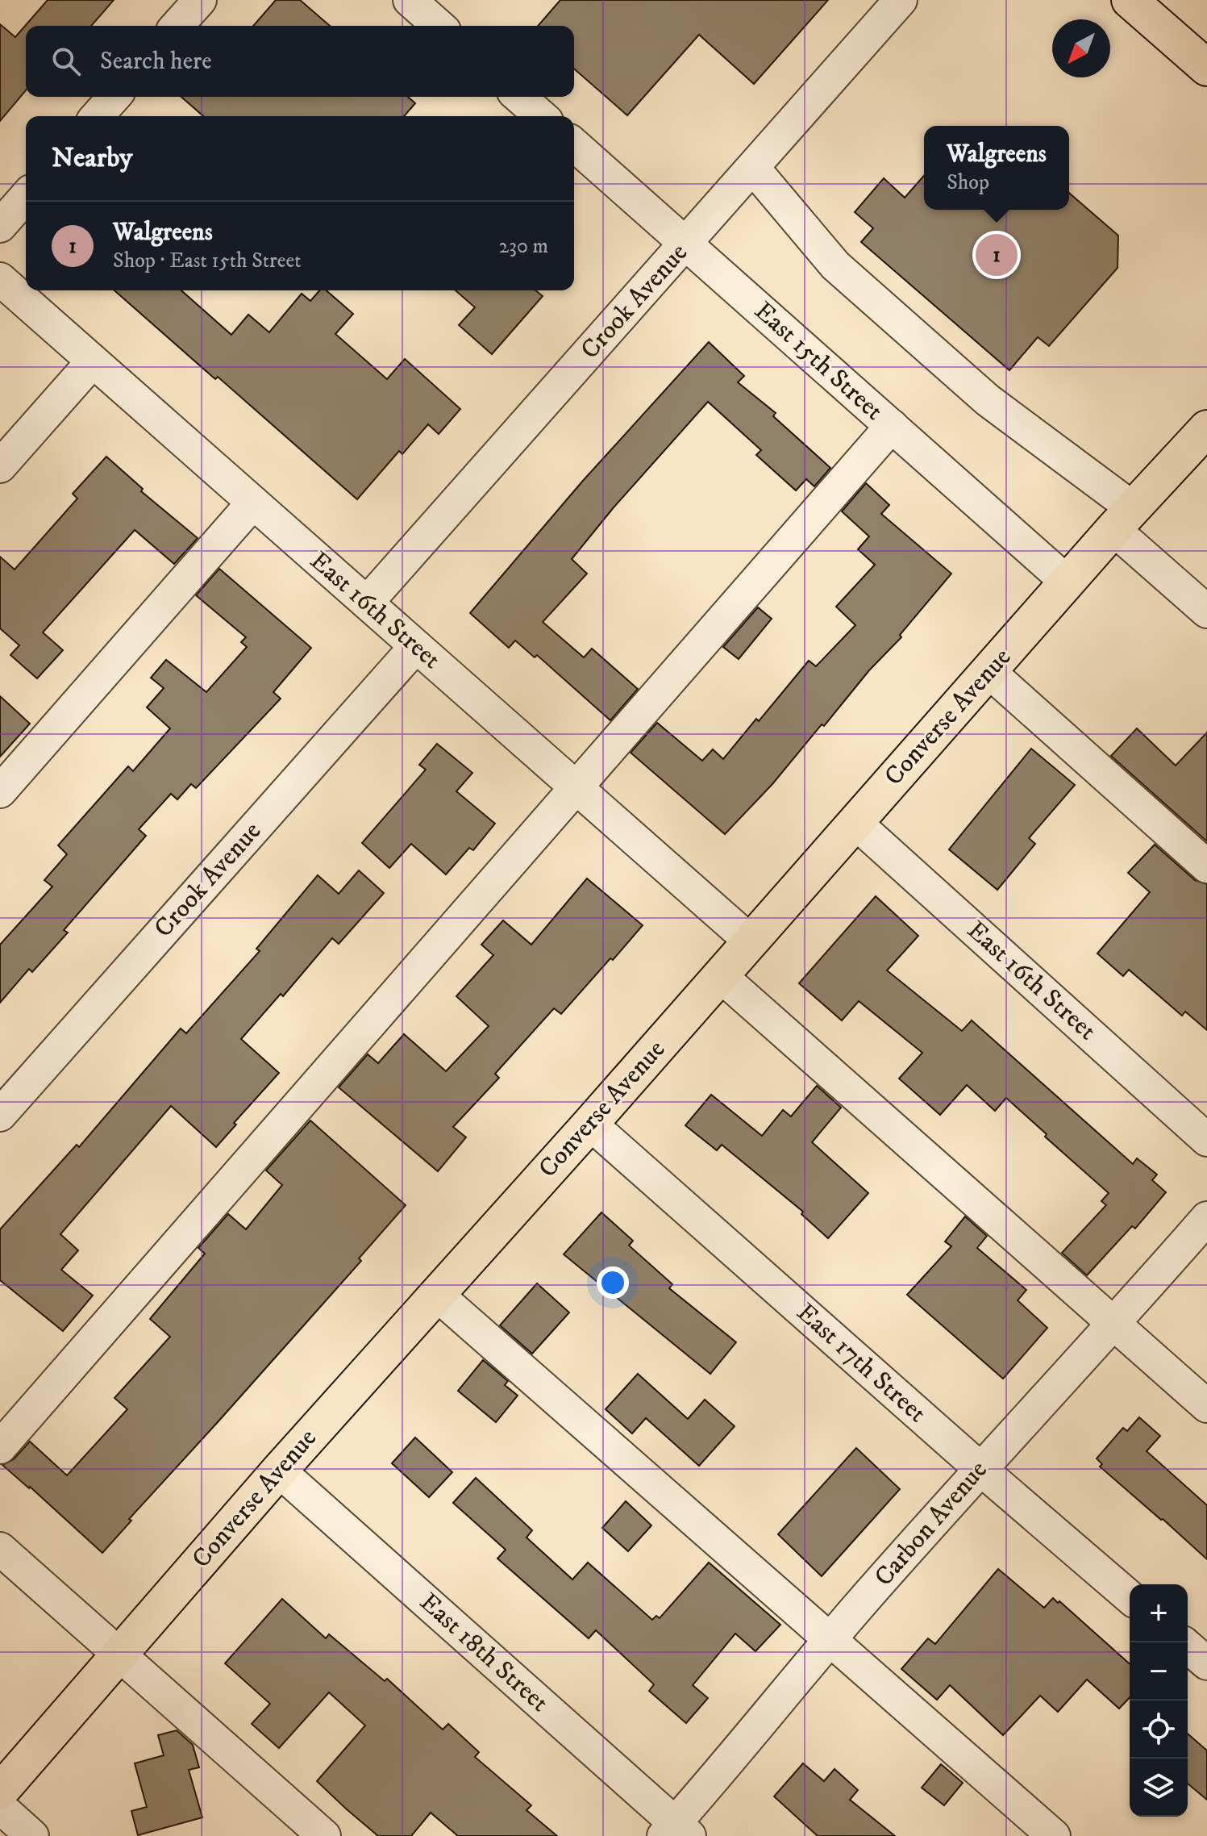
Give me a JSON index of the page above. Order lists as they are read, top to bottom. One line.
{"streets":{"main road":["Converse Avenue"],"street":["Crook Avenue","East 15th Street","East 16th Street","East 17th Street","Carbon Avenue","East 18th Street"]},"crossings":[["Crook Avenue","East 15th Street"],["Crook Avenue","East 16th Street"],["East 15th Street","Converse Avenue"],["East 16th Street","Converse Avenue"],["Converse Avenue","East 17th Street"],["Converse Avenue","East 18th Street"],["East 17th Street","Carbon Avenue"],["Carbon Avenue","East 18th Street"]],"north":"bottom left","page":{"search":"Search here","heading":"Nearby","popup":["Walgreens","Shop"],"list":[{"mark":"1","name":"Walgreens","note":"Shop · East 15th Street","value":"230 m"}],"pins":"1","map_buttons":["+","−"]}}
